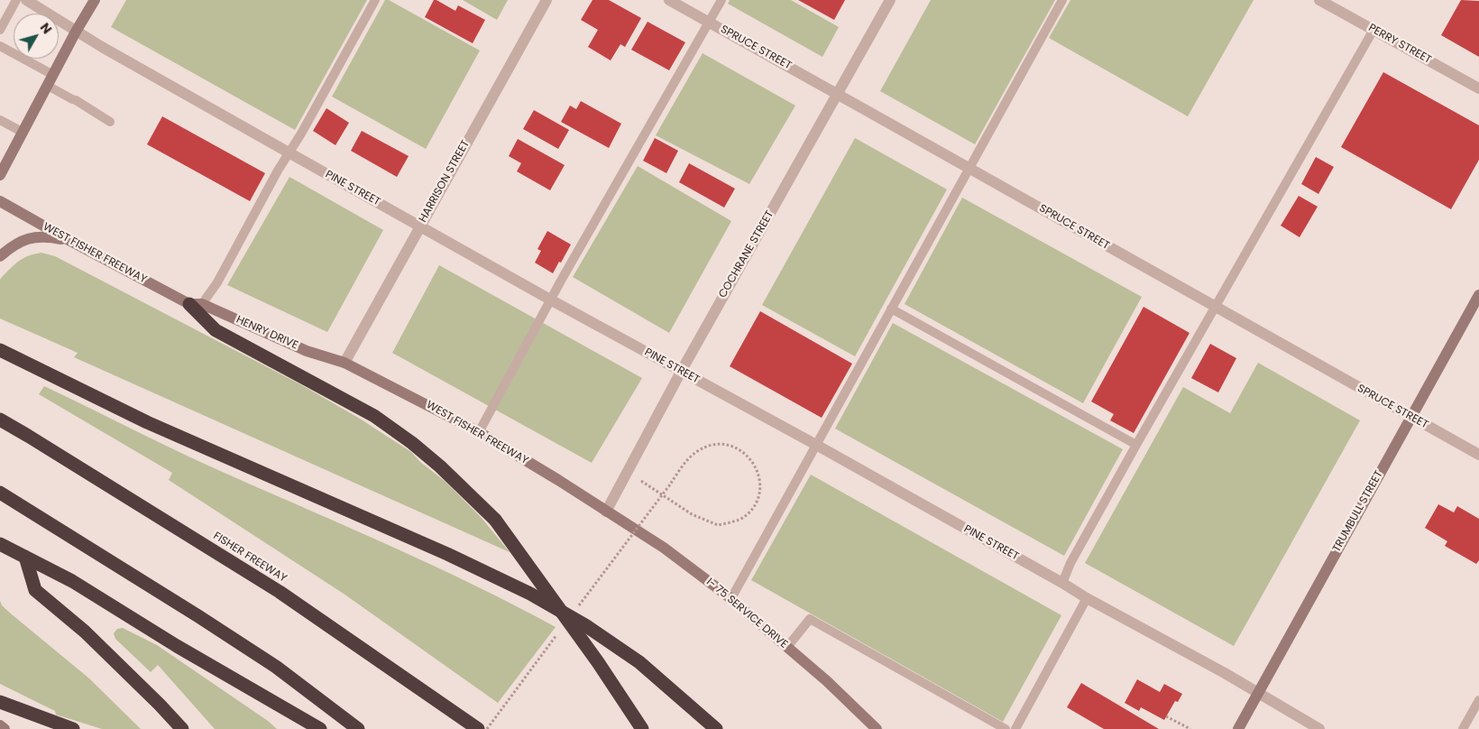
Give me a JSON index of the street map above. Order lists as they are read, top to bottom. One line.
{"streets":{"highway":["FISHER FREEWAY"],"street":["PERRY STREET","SPRUCE STREET","HARRISON STREET","PINE STREET","WEST FISHER FREEWAY","COCHRANE STREET","HENRY DRIVE","TRUMBULL STREET","I- 75 SERVICE DRIVE"]},"crossings":[["SPRUCE STREET","COCHRANE STREET"],["SPRUCE STREET","TRUMBULL STREET"],["HARRISON STREET","PINE STREET"],["HARRISON STREET","WEST FISHER FREEWAY"],["HARRISON STREET","HENRY DRIVE"],["PINE STREET","COCHRANE STREET"],["PINE STREET","TRUMBULL STREET"],["WEST FISHER FREEWAY","COCHRANE STREET"],["WEST FISHER FREEWAY","HENRY DRIVE"],["WEST FISHER FREEWAY","I- 75 SERVICE DRIVE"],["COCHRANE STREET","I- 75 SERVICE DRIVE"]],"north":"top right"}
